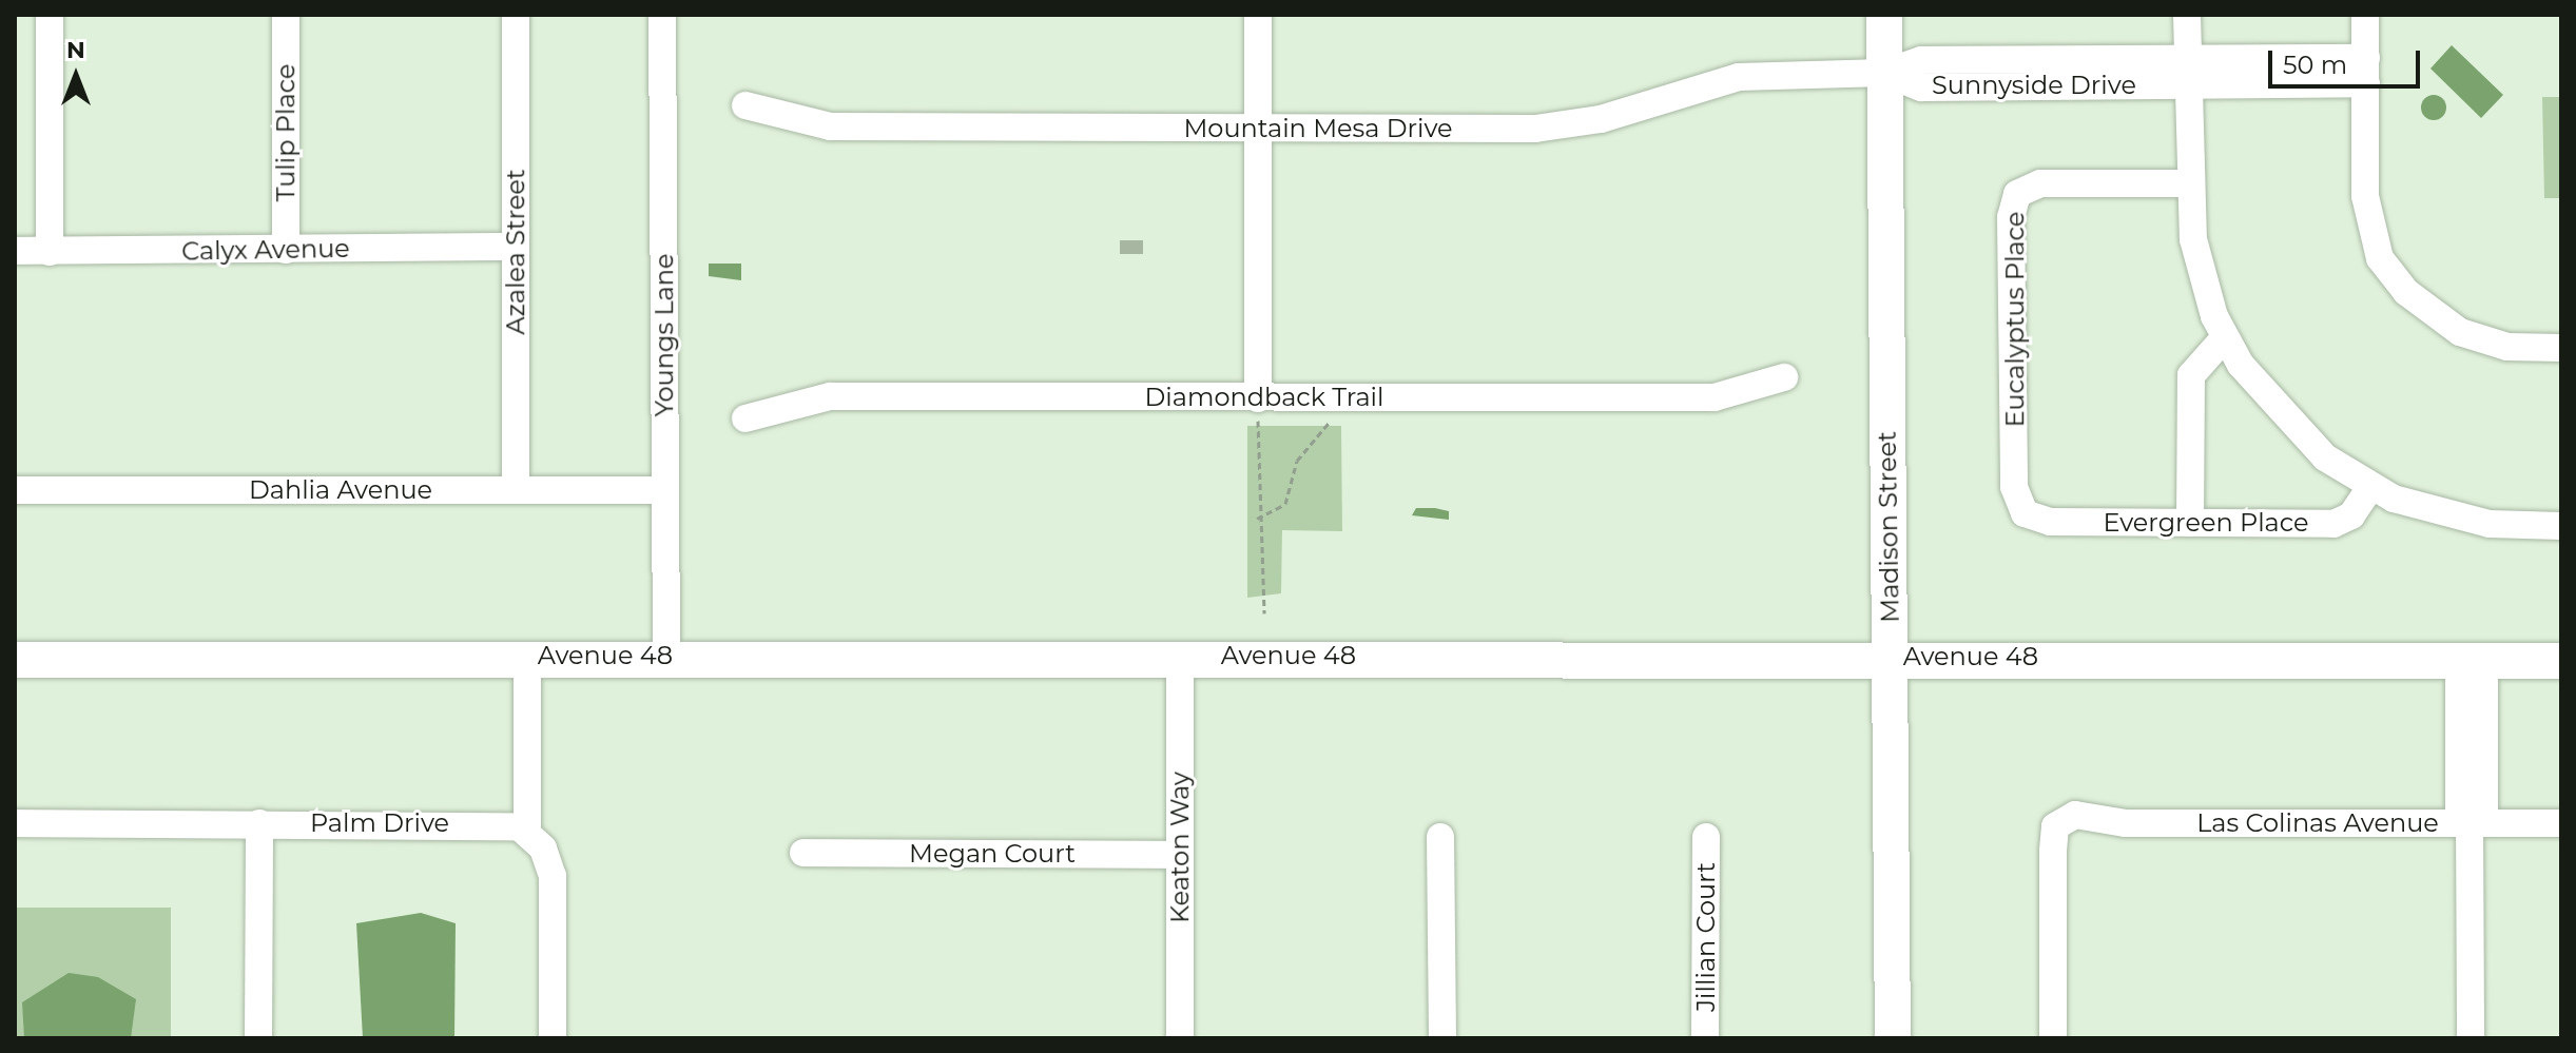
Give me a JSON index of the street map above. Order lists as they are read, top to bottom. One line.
{"streets":{"main road":["Madison Street","Avenue 48"],"street":["Sunnyside Drive","Mountain Mesa Drive","Tulip Place","Calyx Avenue","Azalea Street","Eucalyptus Place","Youngs Lane","Diamondback Trail","Dahlia Avenue","Evergreen Place","Palm Drive","Las Colinas Avenue","Keaton Way","Megan Court","Jillian Court"]},"crossings":[["Sunnyside Drive","Mountain Mesa Drive"],["Sunnyside Drive","Madison Street"],["Mountain Mesa Drive","Madison Street"],["Tulip Place","Calyx Avenue"],["Calyx Avenue","Azalea Street"],["Azalea Street","Dahlia Avenue"],["Eucalyptus Place","Evergreen Place"],["Youngs Lane","Dahlia Avenue"],["Youngs Lane","Avenue 48"],["Madison Street","Avenue 48"],["Avenue 48","Keaton Way"],["Keaton Way","Megan Court"]],"scale_bar":"50 m","north":"top"}
